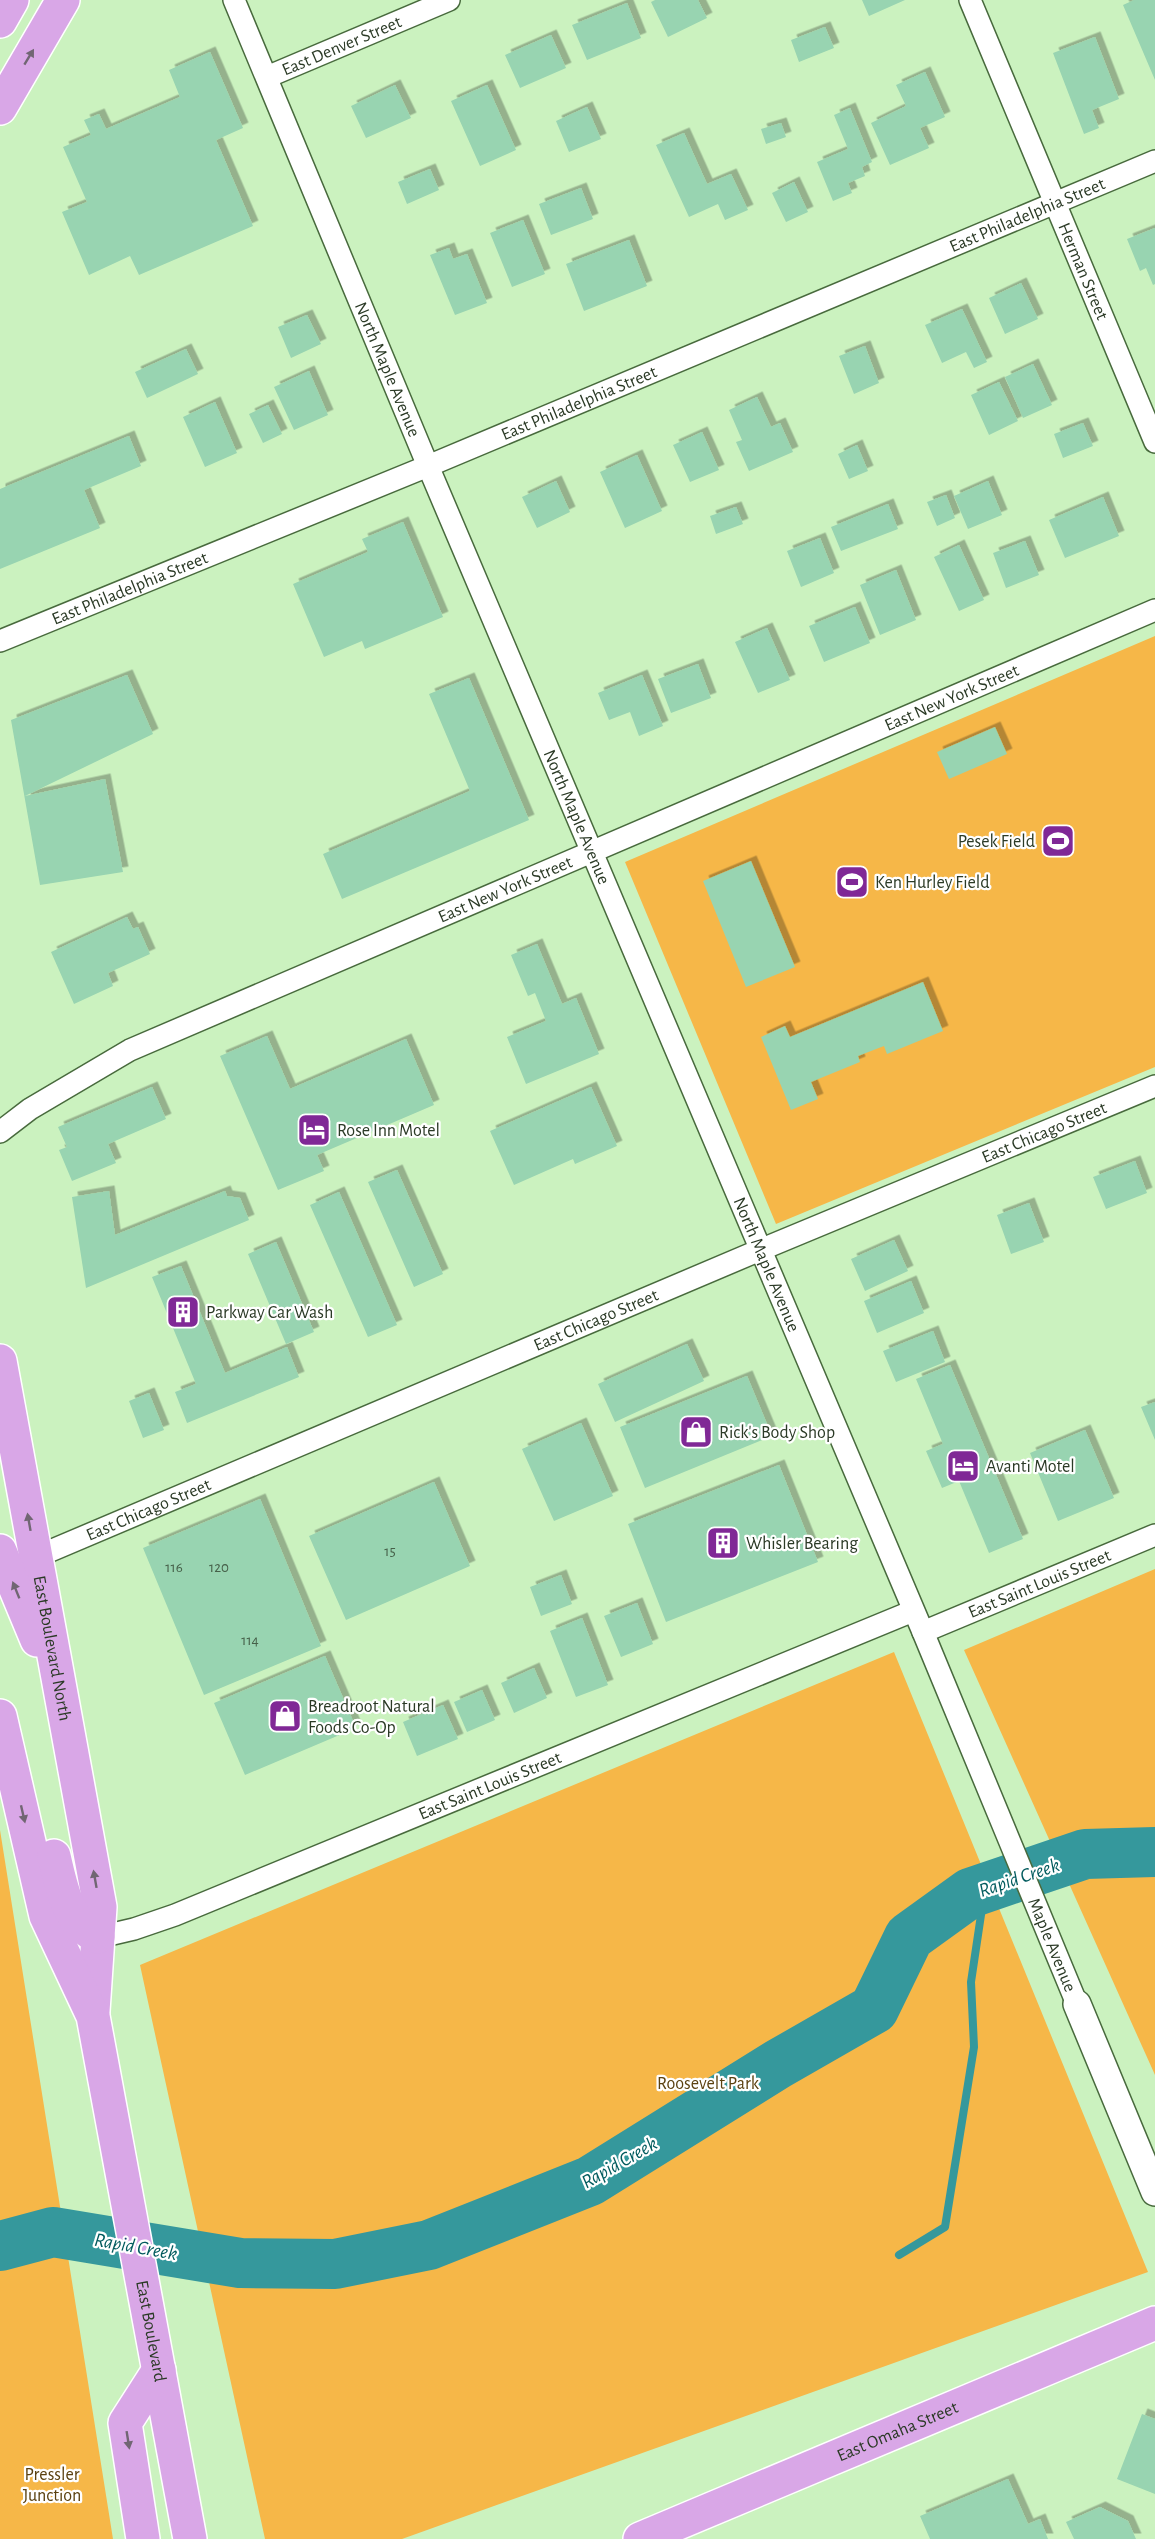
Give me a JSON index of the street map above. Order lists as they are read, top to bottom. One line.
{"streets":{"main road":["East Boulevard North","East Boulevard","East Omaha Street"],"street":["East Denver Street","East Philadelphia Street","Herman Street","North Maple Avenue","East New York Street","East Chicago Street","East Saint Louis Street","Maple Avenue"]},"crossings":[["East Denver Street","North Maple Avenue"],["East Philadelphia Street","Herman Street"],["East Philadelphia Street","North Maple Avenue"],["North Maple Avenue","East New York Street"],["North Maple Avenue","East Chicago Street"],["North Maple Avenue","East Saint Louis Street"],["North Maple Avenue","Maple Avenue"],["East Chicago Street","East Boulevard North"],["East Saint Louis Street","East Boulevard North"],["East Saint Louis Street","Maple Avenue"],["East Saint Louis Street","East Boulevard"],["East Boulevard North","East Boulevard"]],"water":["Rapid Creek"],"parks":["Roosevelt Park","Pressler Junction"],"places":{"sports":["Pesek Field","Ken Hurley Field"],"hotel":["Rose Inn Motel","Avanti Motel"],"building":["Parkway Car Wash","Whisler Bearing"],"shop":["Rick's Body Shop","Breadroot Natural Foods Co-Op"]},"house_numbers":["15","116","120","114"]}
